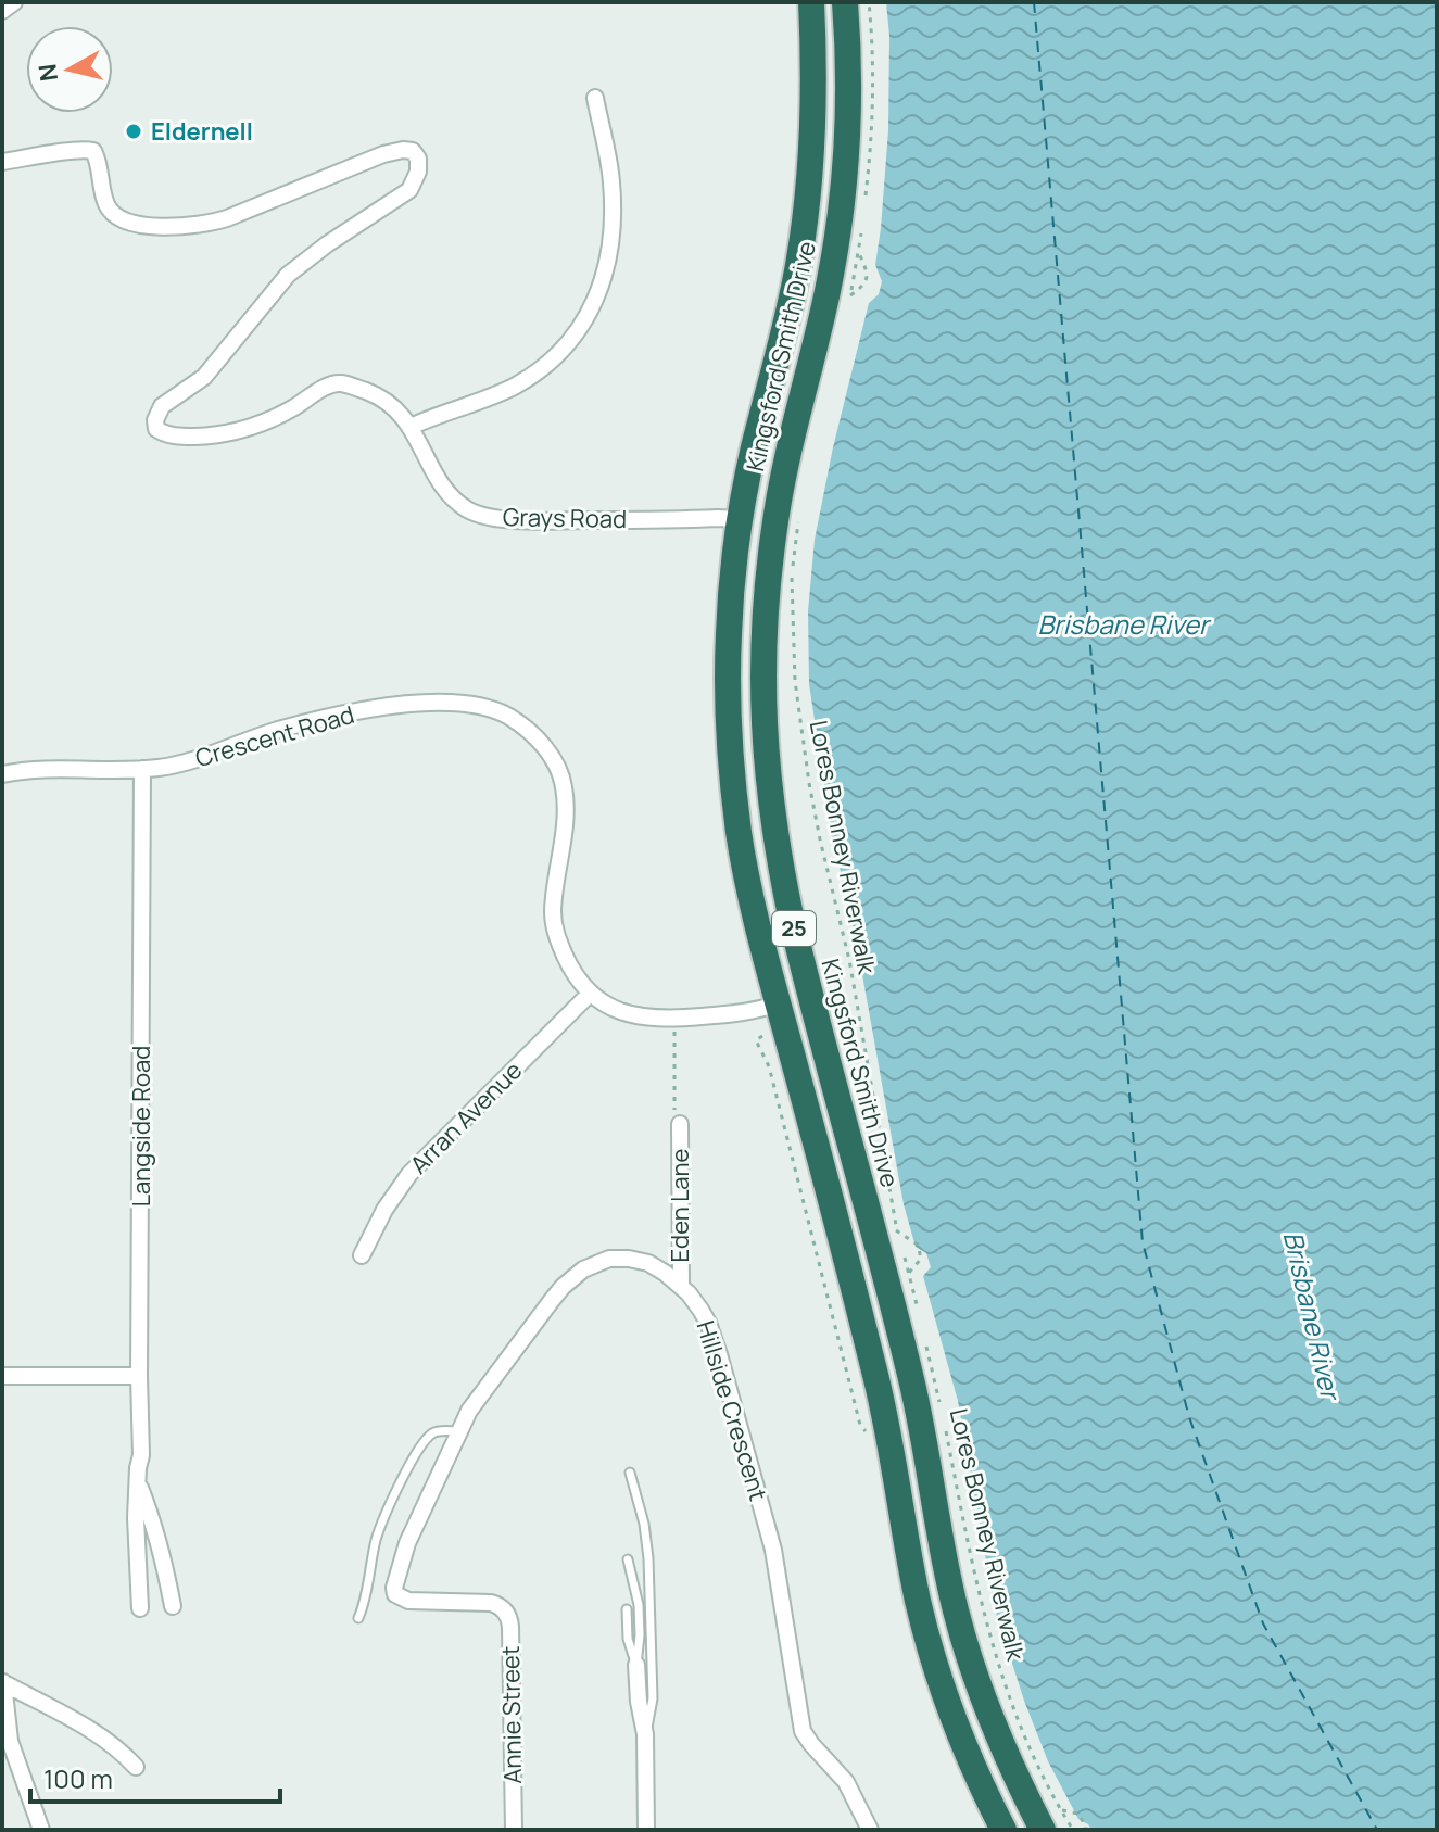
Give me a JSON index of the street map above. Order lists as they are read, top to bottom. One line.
{"streets":{"highway":["Kingsford Smith Drive","25"],"street":["Grays Road","Crescent Road","Arran Avenue","Langside Road","Eden Lane","Hillside Crescent","Annie Street"],"path":["Lores Bonney Riverwalk"]},"crossings":[["Kingsford Smith Drive","Grays Road"],["Kingsford Smith Drive","Lores Bonney Riverwalk"],["Crescent Road","Arran Avenue"],["Crescent Road","Langside Road"],["Eden Lane","Hillside Crescent"],["Hillside Crescent","Annie Street"]],"water":["Brisbane River"],"places":["Eldernell"],"scale_bar":"100 m","north":"left"}
